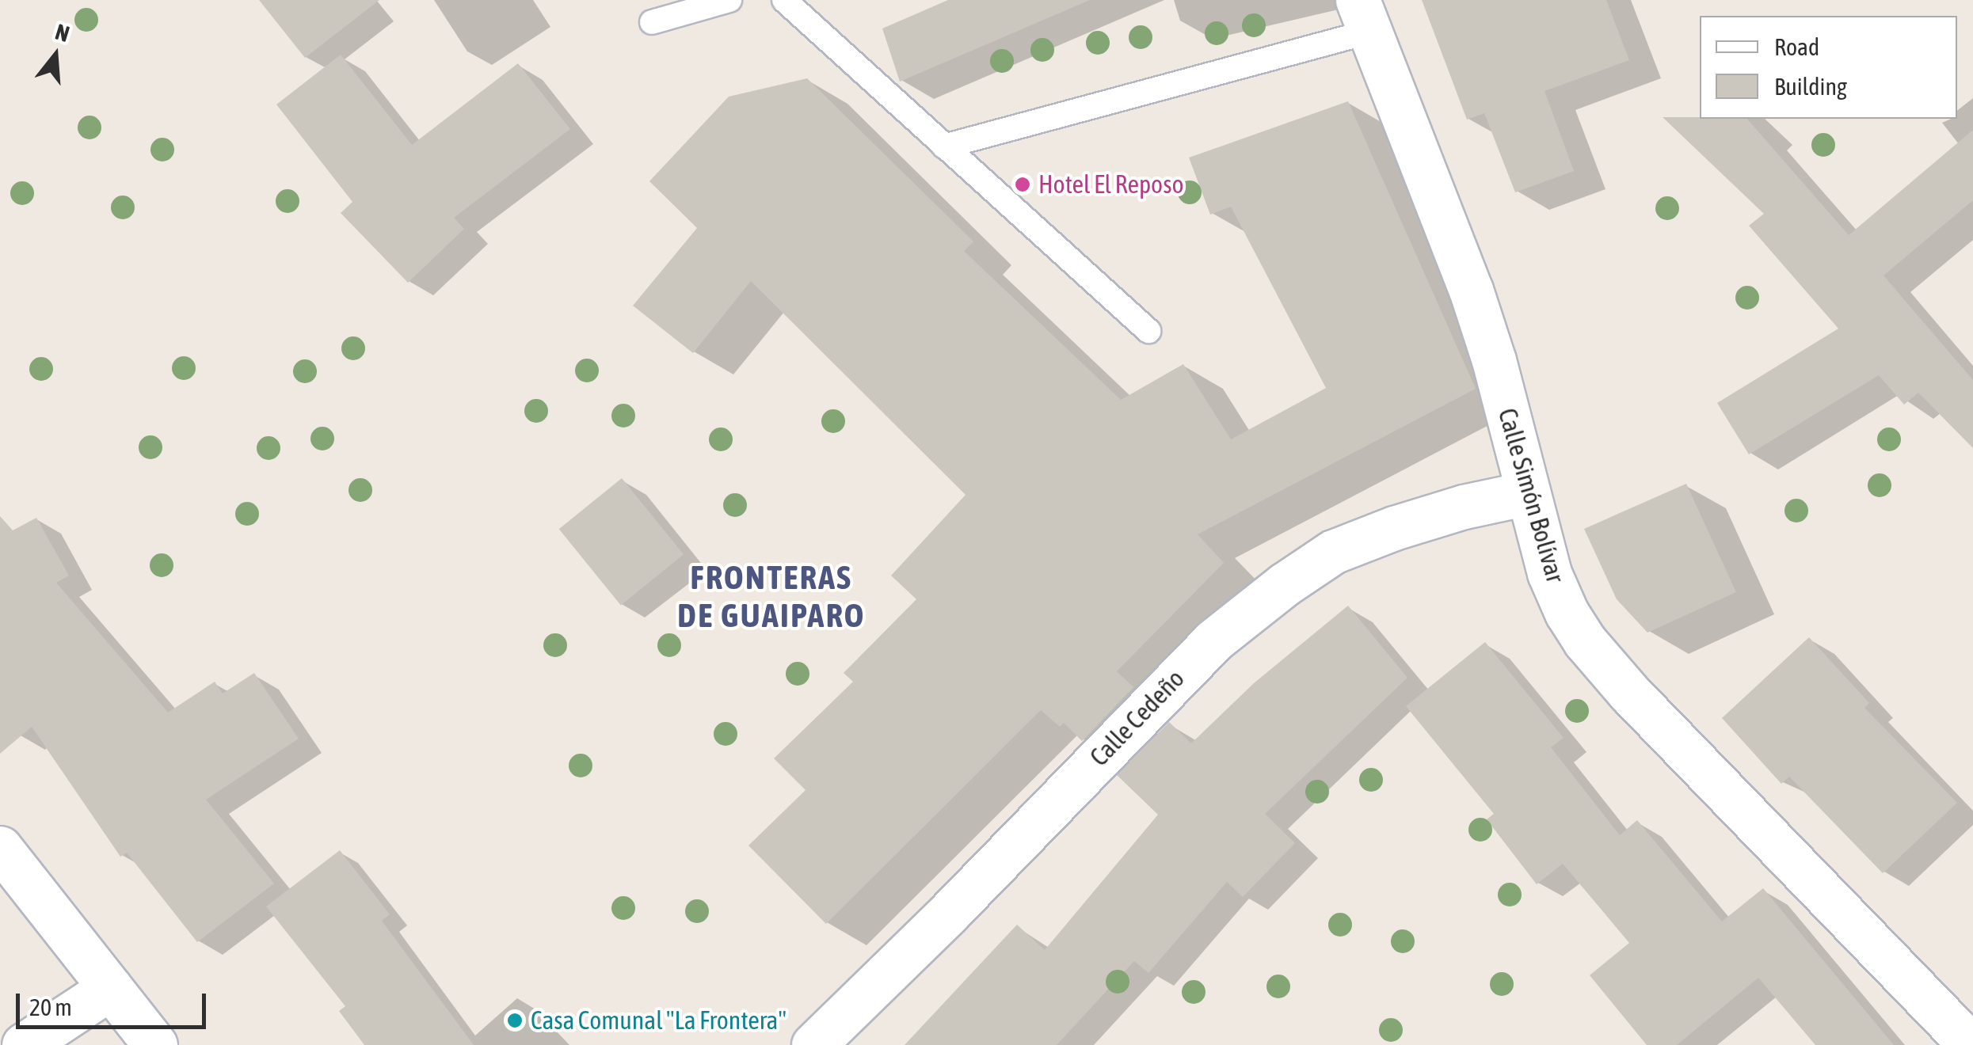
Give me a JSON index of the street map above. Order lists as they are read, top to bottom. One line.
{"streets":{"street":["Calle Simón Bolívar","Calle Cedeño"]},"crossings":[["Calle Simón Bolívar","Calle Cedeño"]],"districts":["FRONTERAS DE GUAIPARO"],"places":["Hotel El Reposo","Casa Comunal \"La Frontera\""],"legend":["Road","Building"],"scale_bar":"20 m","north":"top"}
